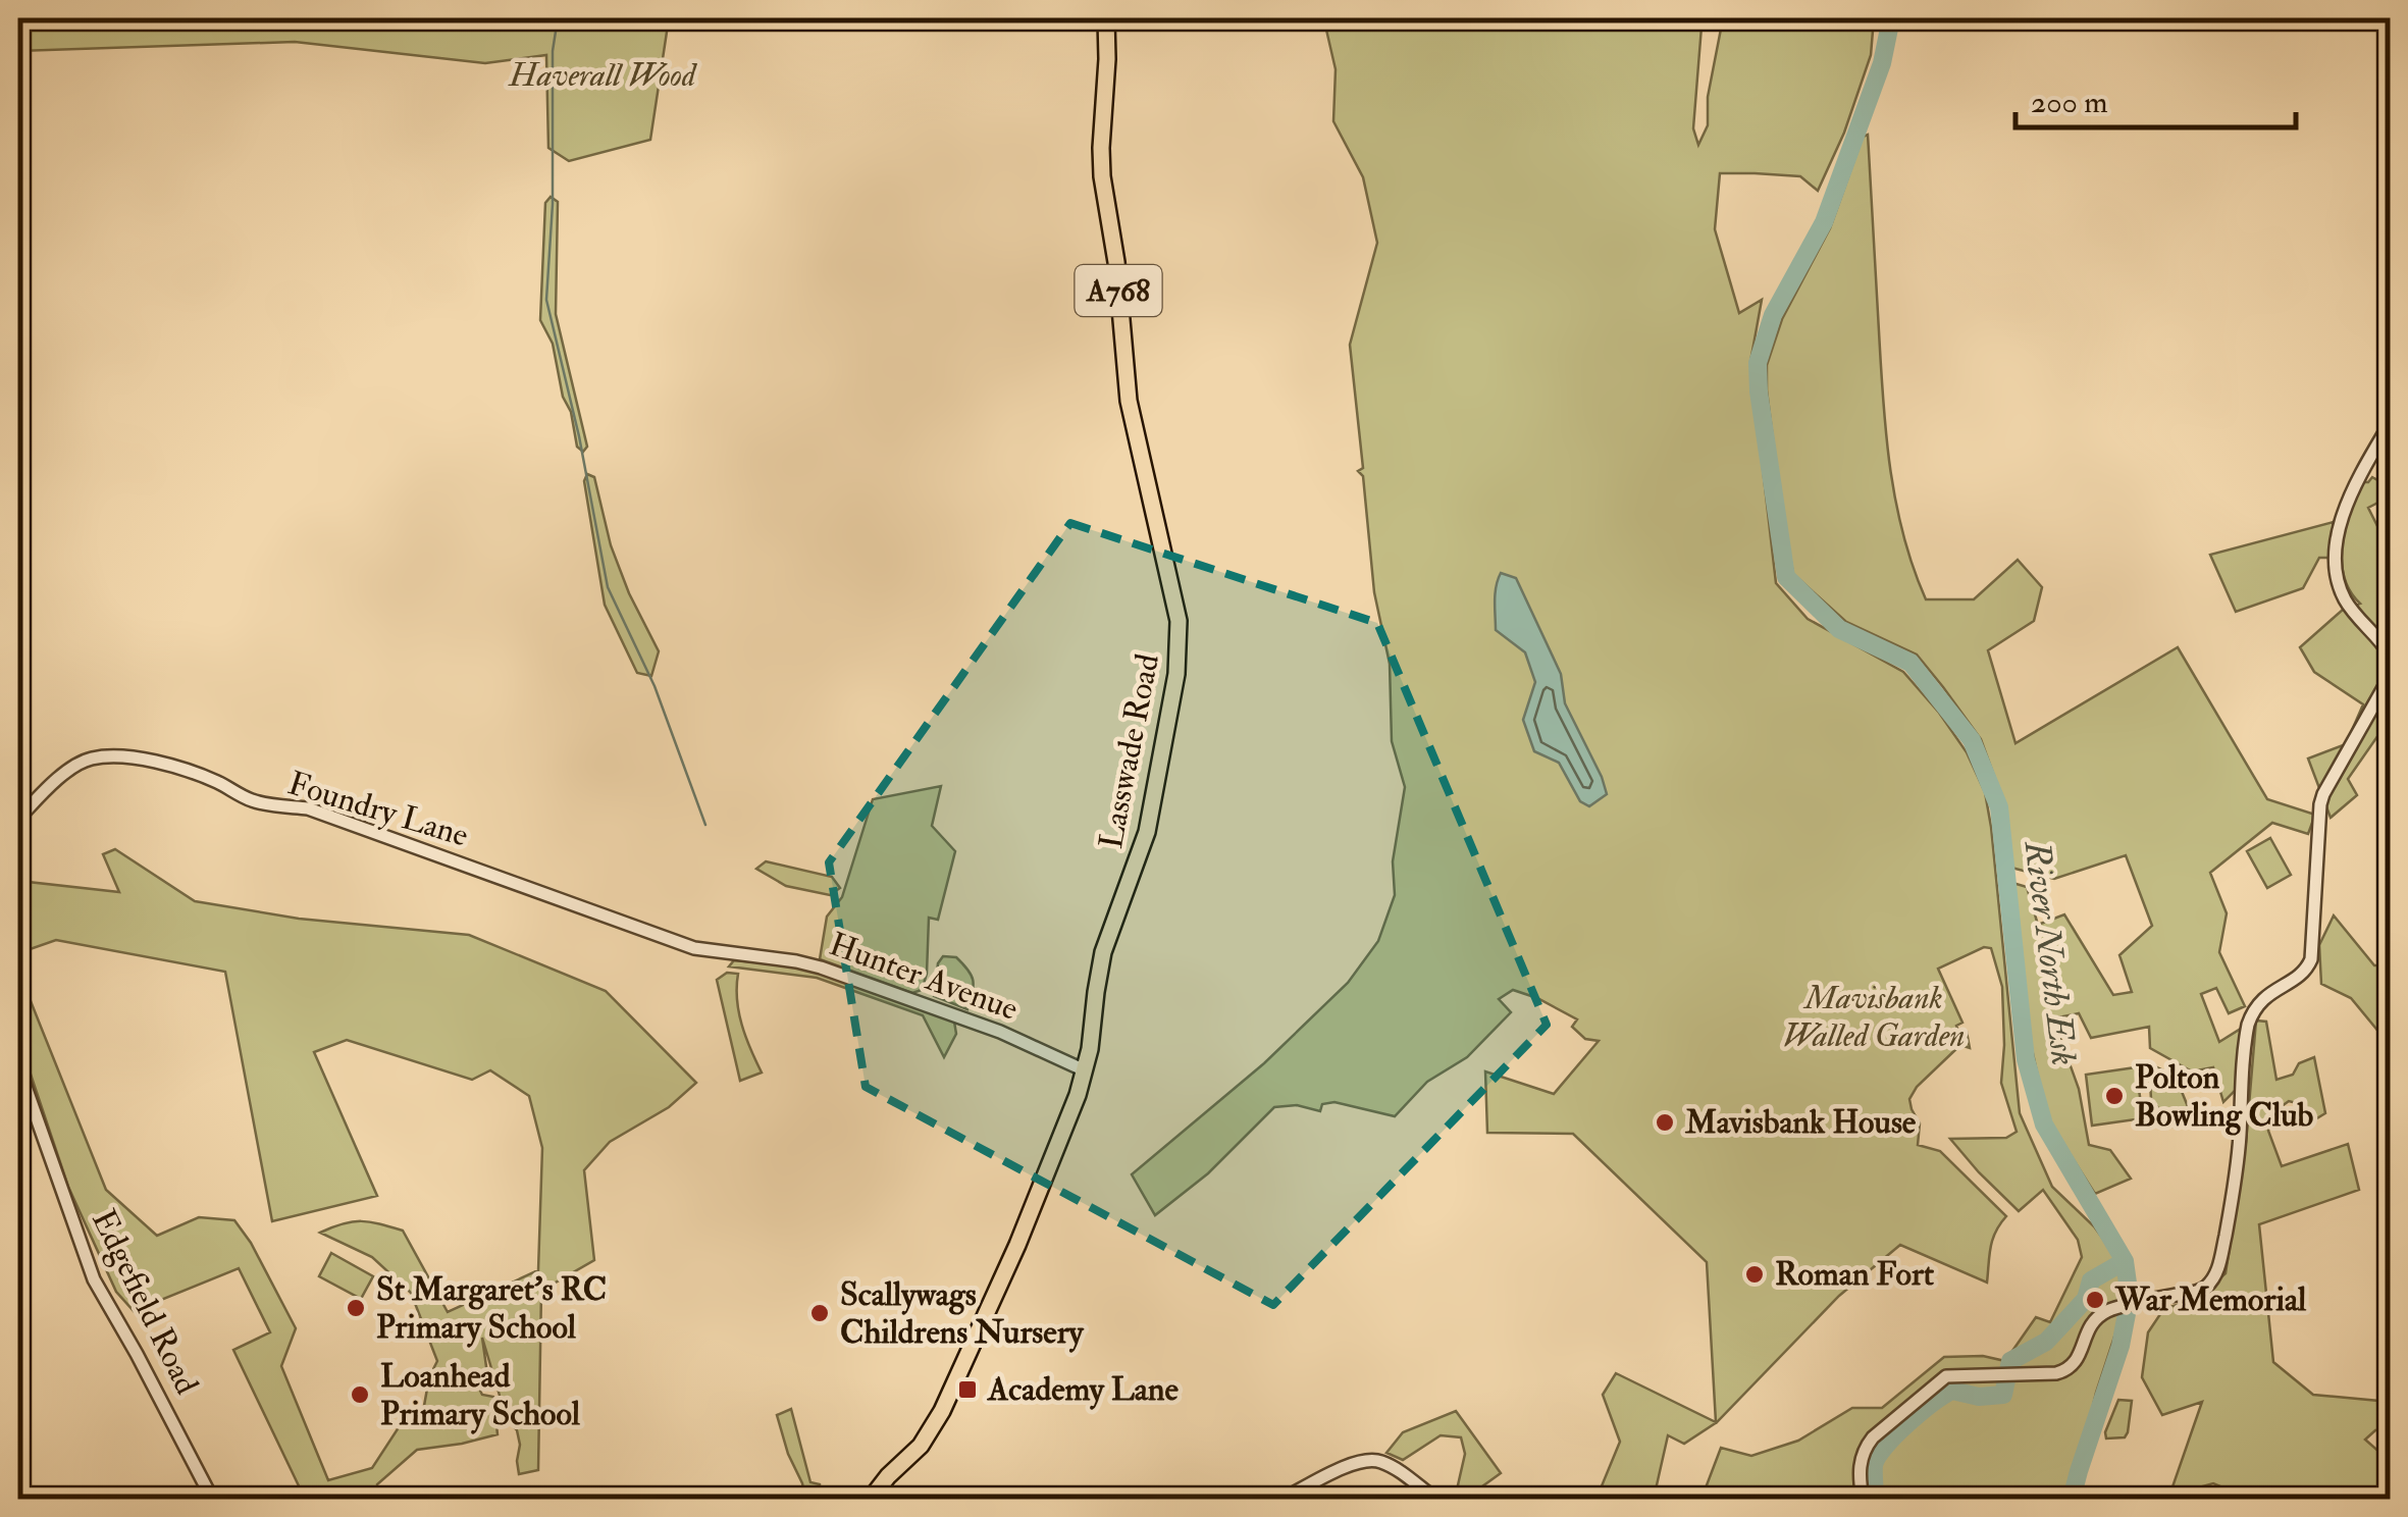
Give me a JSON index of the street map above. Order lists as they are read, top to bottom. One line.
{"streets":{"main road":["A768","Lasswade Road"],"street":["Foundry Lane","Hunter Avenue","Edgefield Road"]},"crossings":[["A768","Lasswade Road"],["A768","Hunter Avenue"],["Lasswade Road","Hunter Avenue"],["Foundry Lane","Hunter Avenue"]],"water":["River North Esk"],"parks":["Haverall Wood","Mavisbank Walled Garden"],"places":{"other":["Polton Bowling Club","Mavisbank House","Roman Fort","War Memorial","St Margaret's RC Primary School","Scallywags Childrens Nursery","Loanhead Primary School"],"transit":["Academy Lane"]},"scale_bar":"200 m"}
